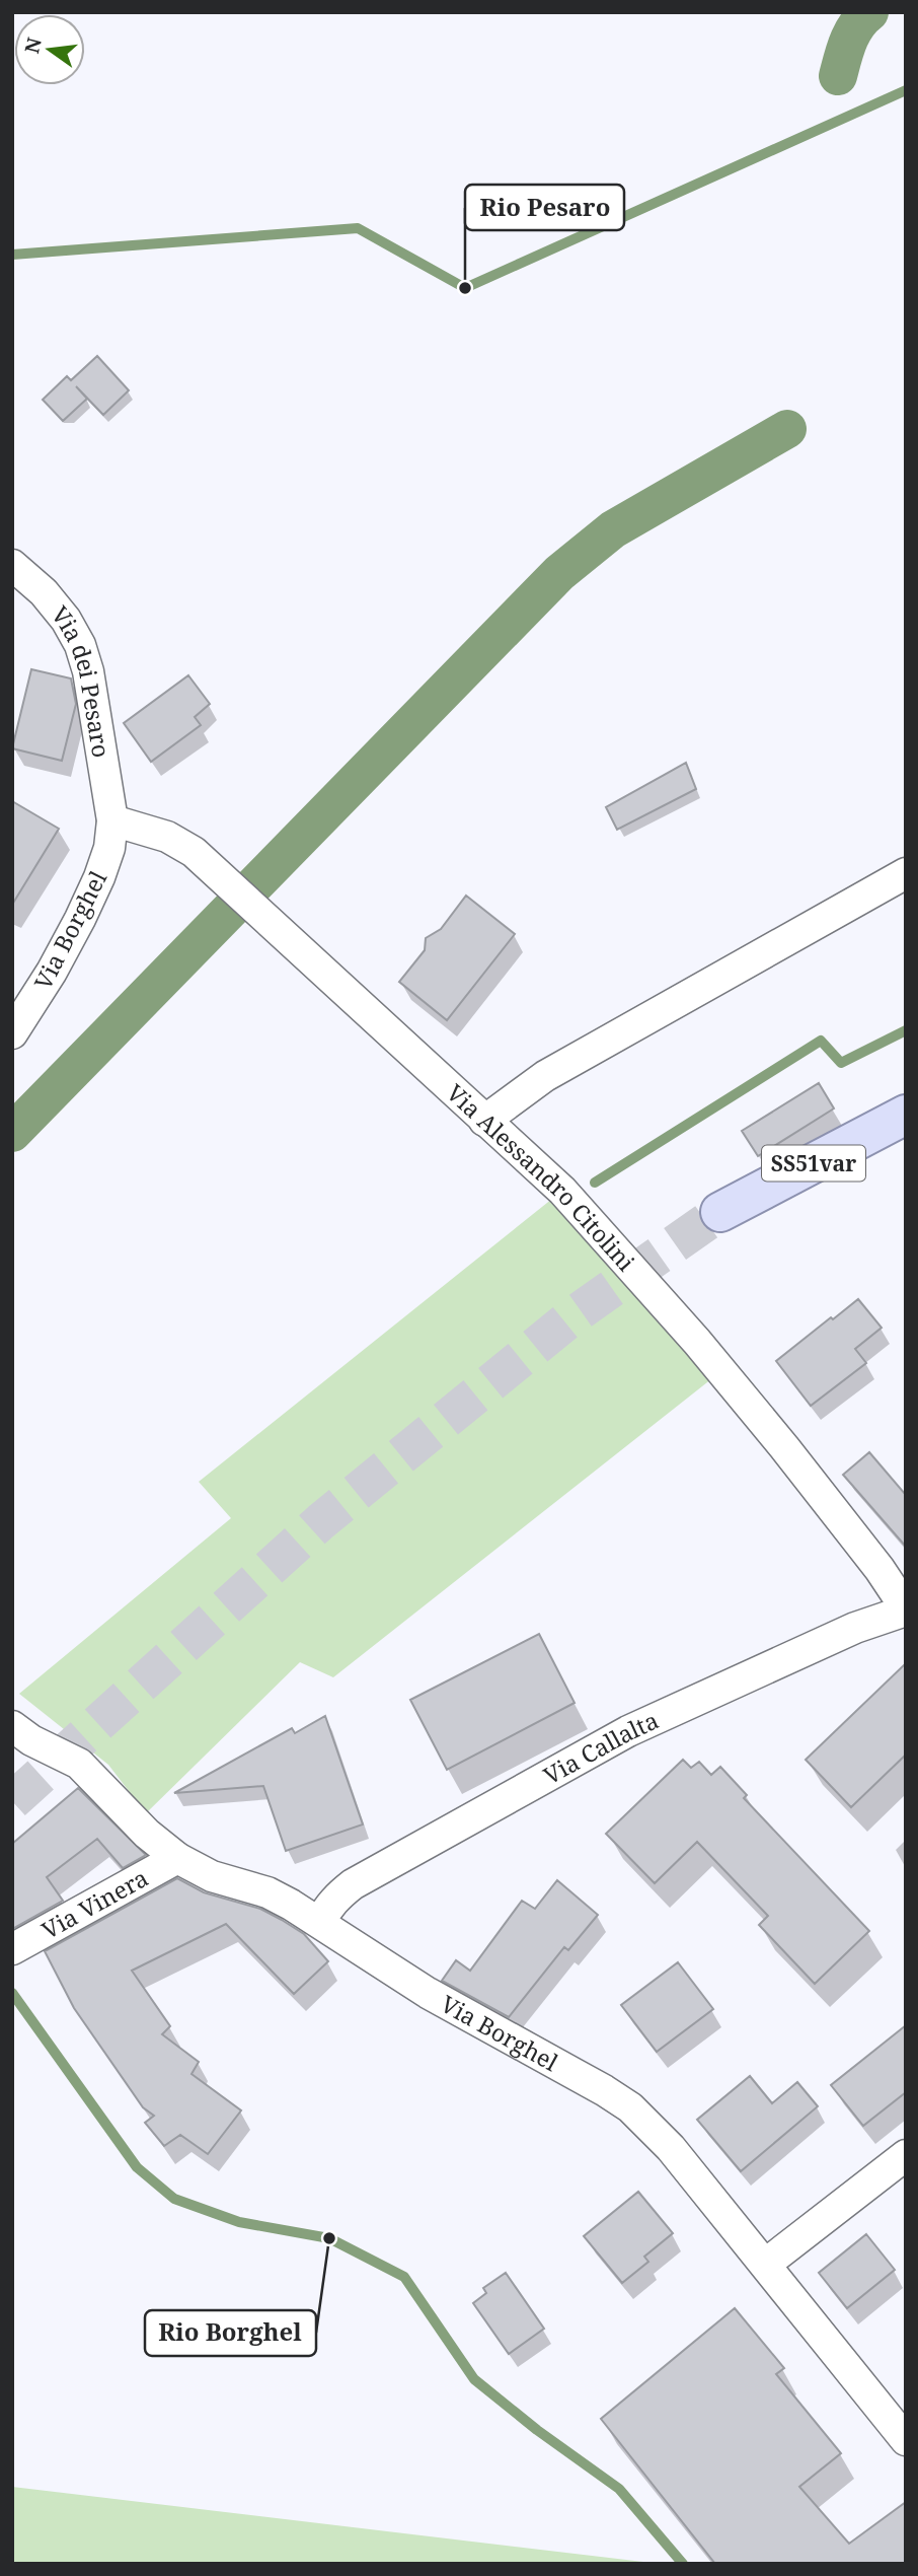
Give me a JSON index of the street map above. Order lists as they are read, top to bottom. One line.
{"streets":{"main road":["SS51var"],"street":["Via dei Pesaro","Via Borghel","Via Alessandro Citolini","Via Callalta","Via Vinera"]},"crossings":[["Via dei Pesaro","Via Borghel"],["Via dei Pesaro","Via Alessandro Citolini"],["Via Borghel","Via Alessandro Citolini"],["Via Borghel","Via Callalta"],["Via Borghel","Via Vinera"],["Via Alessandro Citolini","Via Callalta"]],"places":["Rio Pesaro","Rio Borghel"],"north":"left"}
